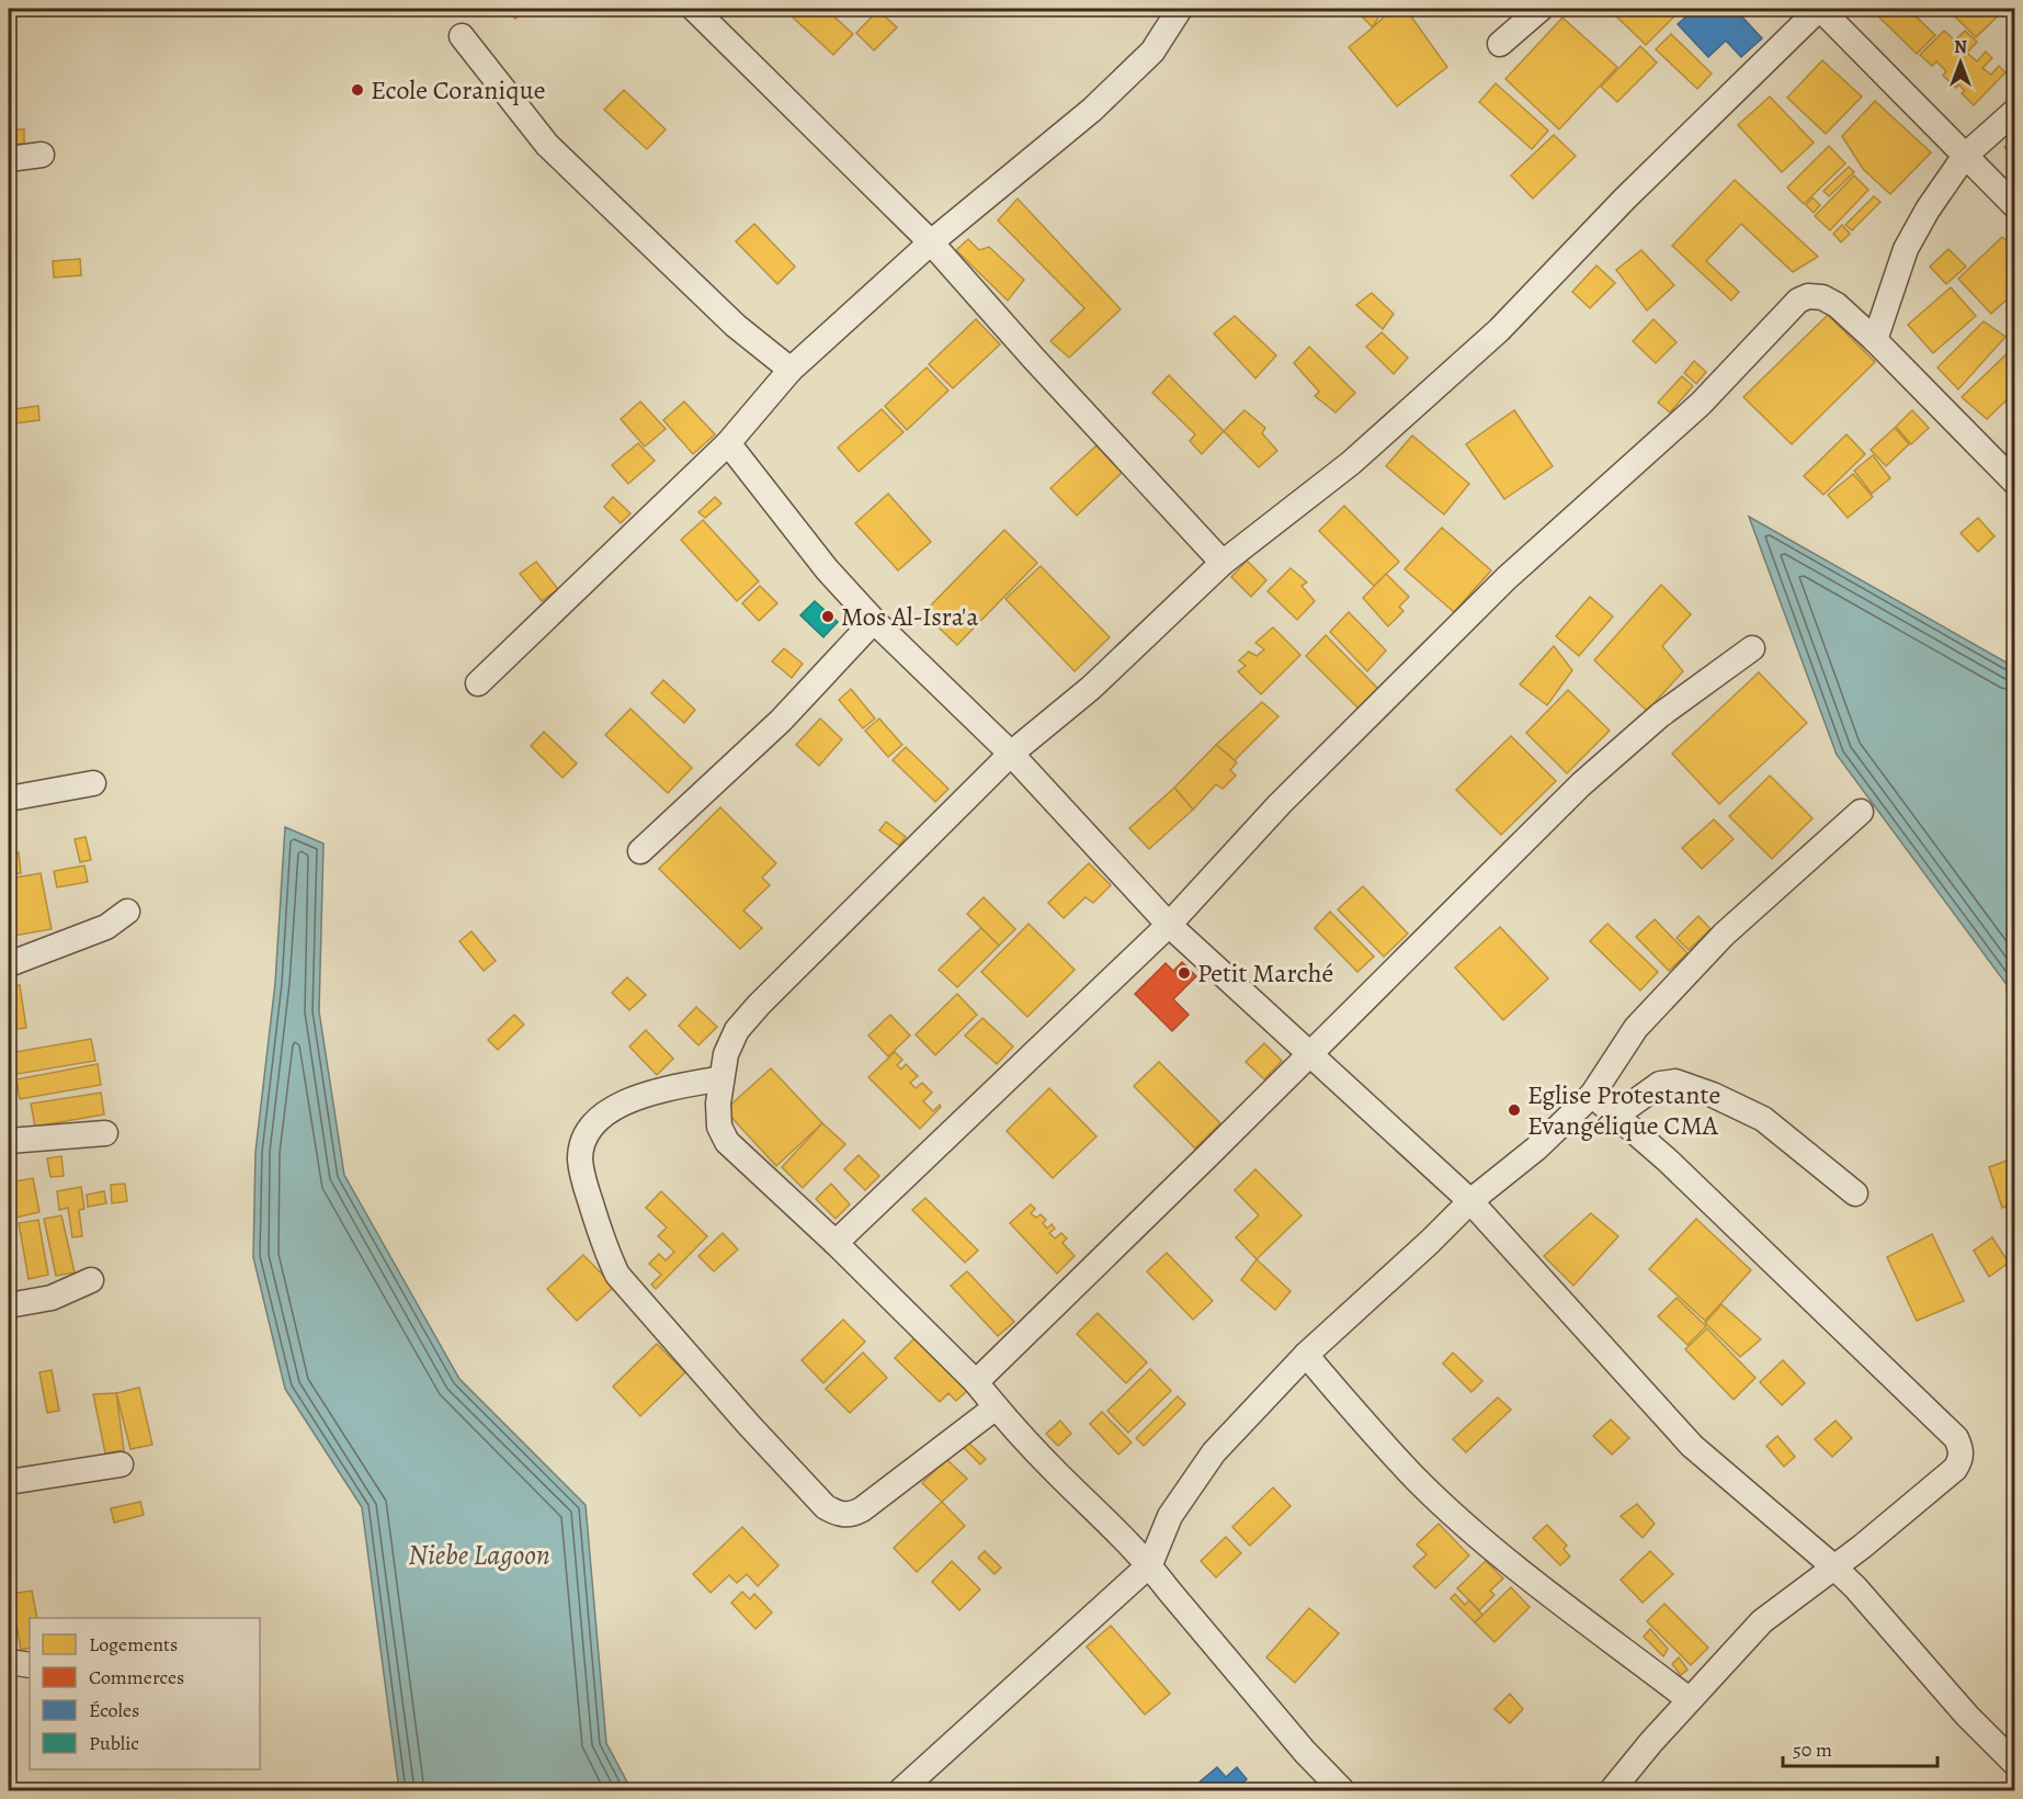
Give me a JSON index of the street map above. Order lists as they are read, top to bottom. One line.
{"water":["Niebe Lagoon"],"places":["Ecole Coranique","Mos Al-Isra'a","Petit Marché","Eglise Protestante Evangélique CMA"],"legend":["Logements","Commerces","Écoles","Public"],"scale_bar":"50 m","north":"top"}
